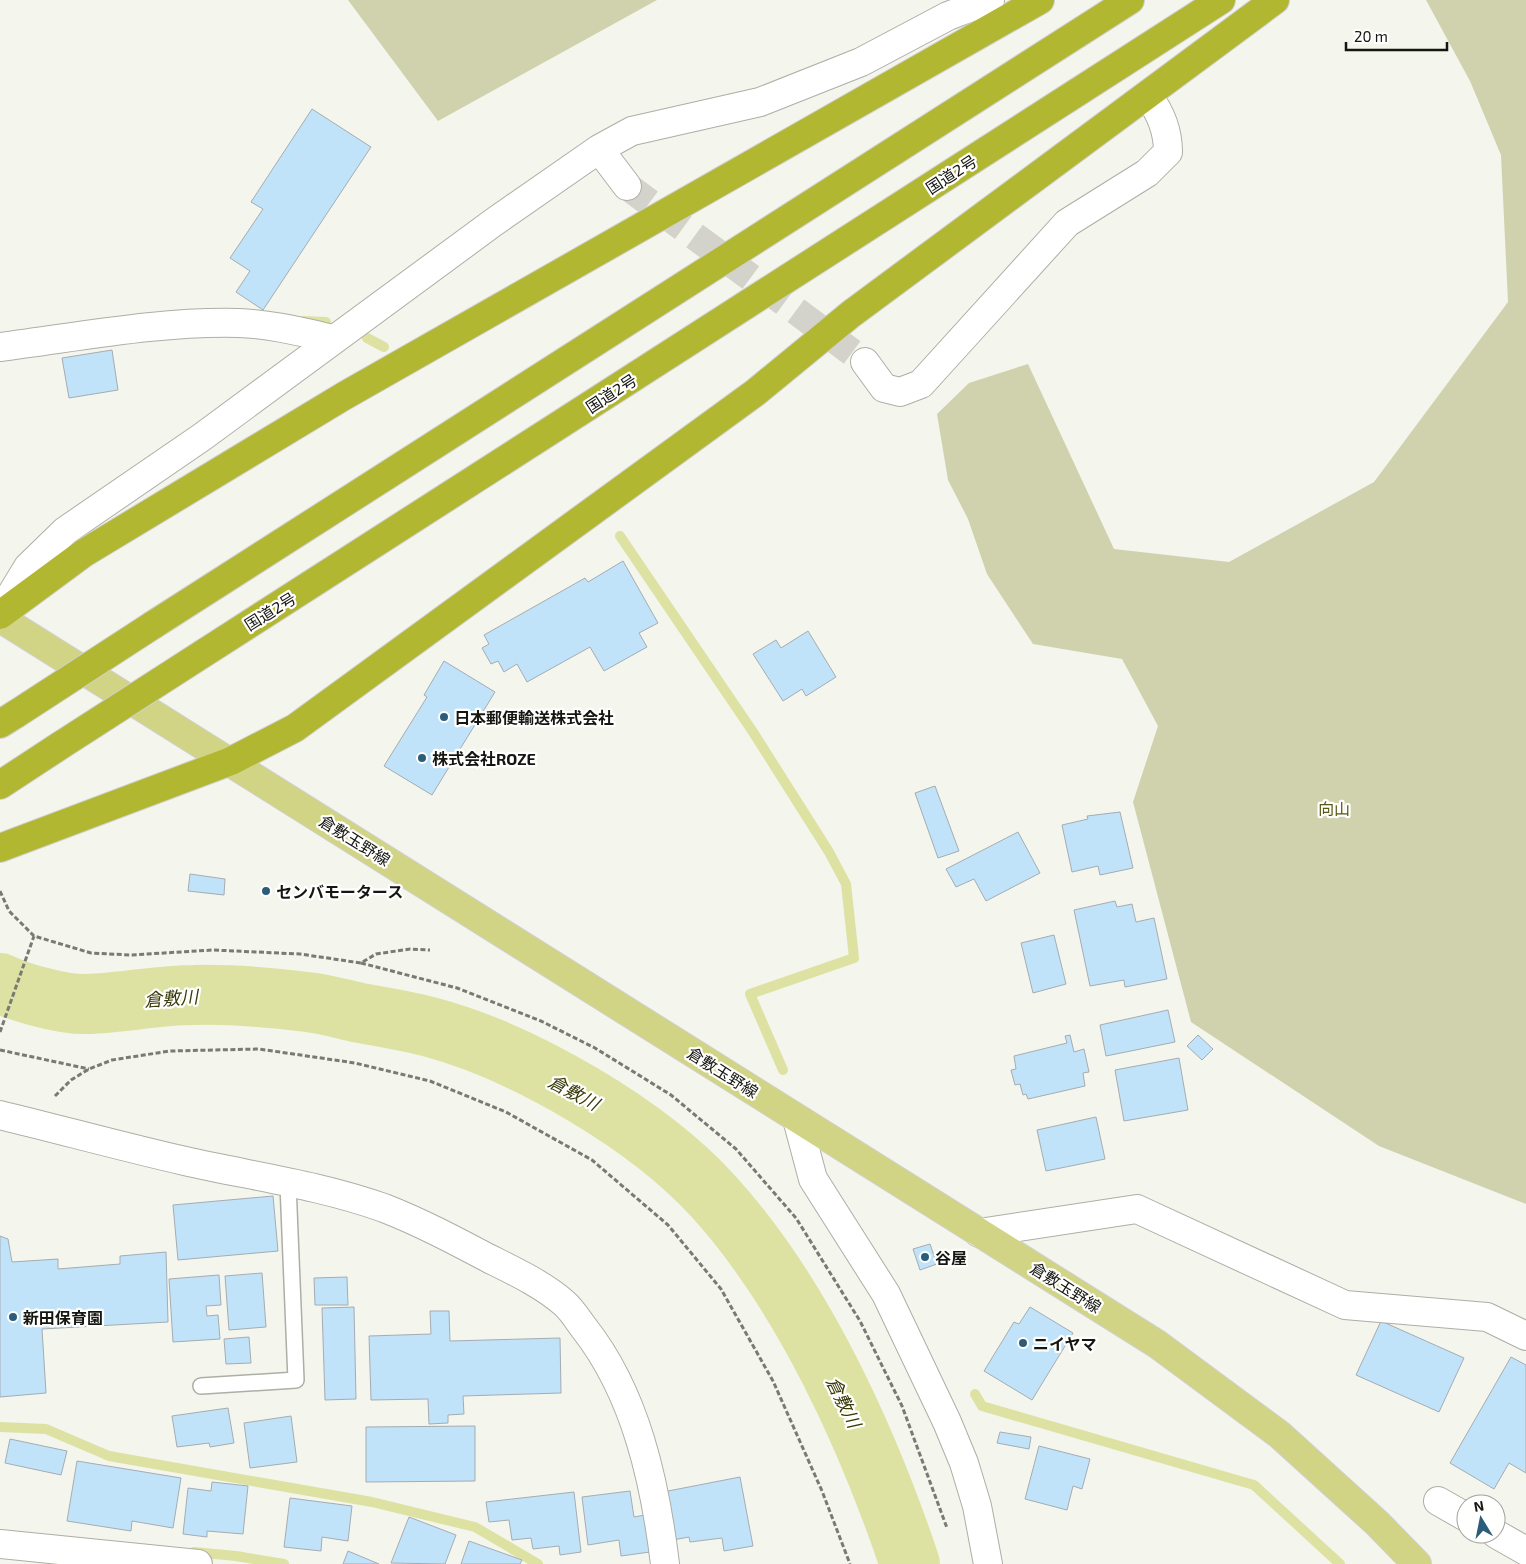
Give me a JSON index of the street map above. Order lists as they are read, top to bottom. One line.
{"streets":{"highway":["国道2号"],"main road":["倉敷玉野線"]},"water":["倉敷川"],"parks":["向山"],"places":["日本郵便輸送株式会社","株式会社ROZE","センバモータース","谷屋","新田保育園","ニイヤマ"],"scale_bar":"20 m","north":"top"}
